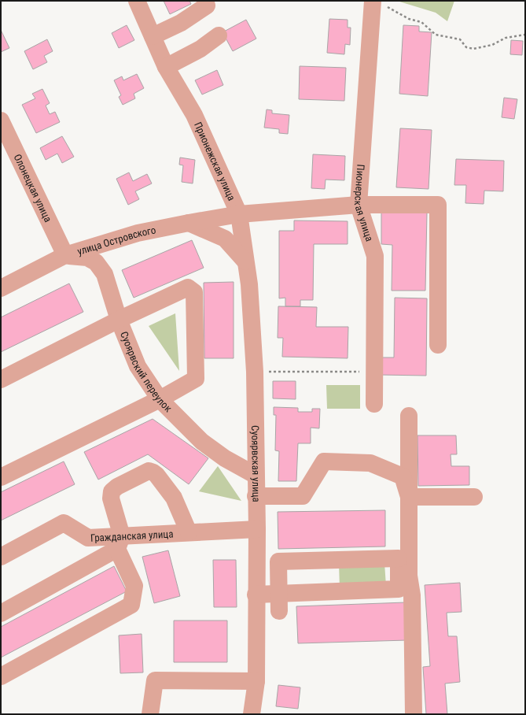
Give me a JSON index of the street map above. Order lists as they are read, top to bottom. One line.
{"streets":{"street":["Прионежская улица","Олонецкая улица","Пионерская улица","улица Островского","Суоярвский переулок","Суоярвская улица","Гражданская улица"]},"crossings":[["Прионежская улица","улица Островского"],["Прионежская улица","Суоярвская улица"],["Олонецкая улица","улица Островского"],["Олонецкая улица","Суоярвский переулок"],["улица Островского","Суоярвский переулок"],["улица Островского","Суоярвская улица"],["Суоярвский переулок","Суоярвская улица"],["Суоярвская улица","Гражданская улица"]]}
